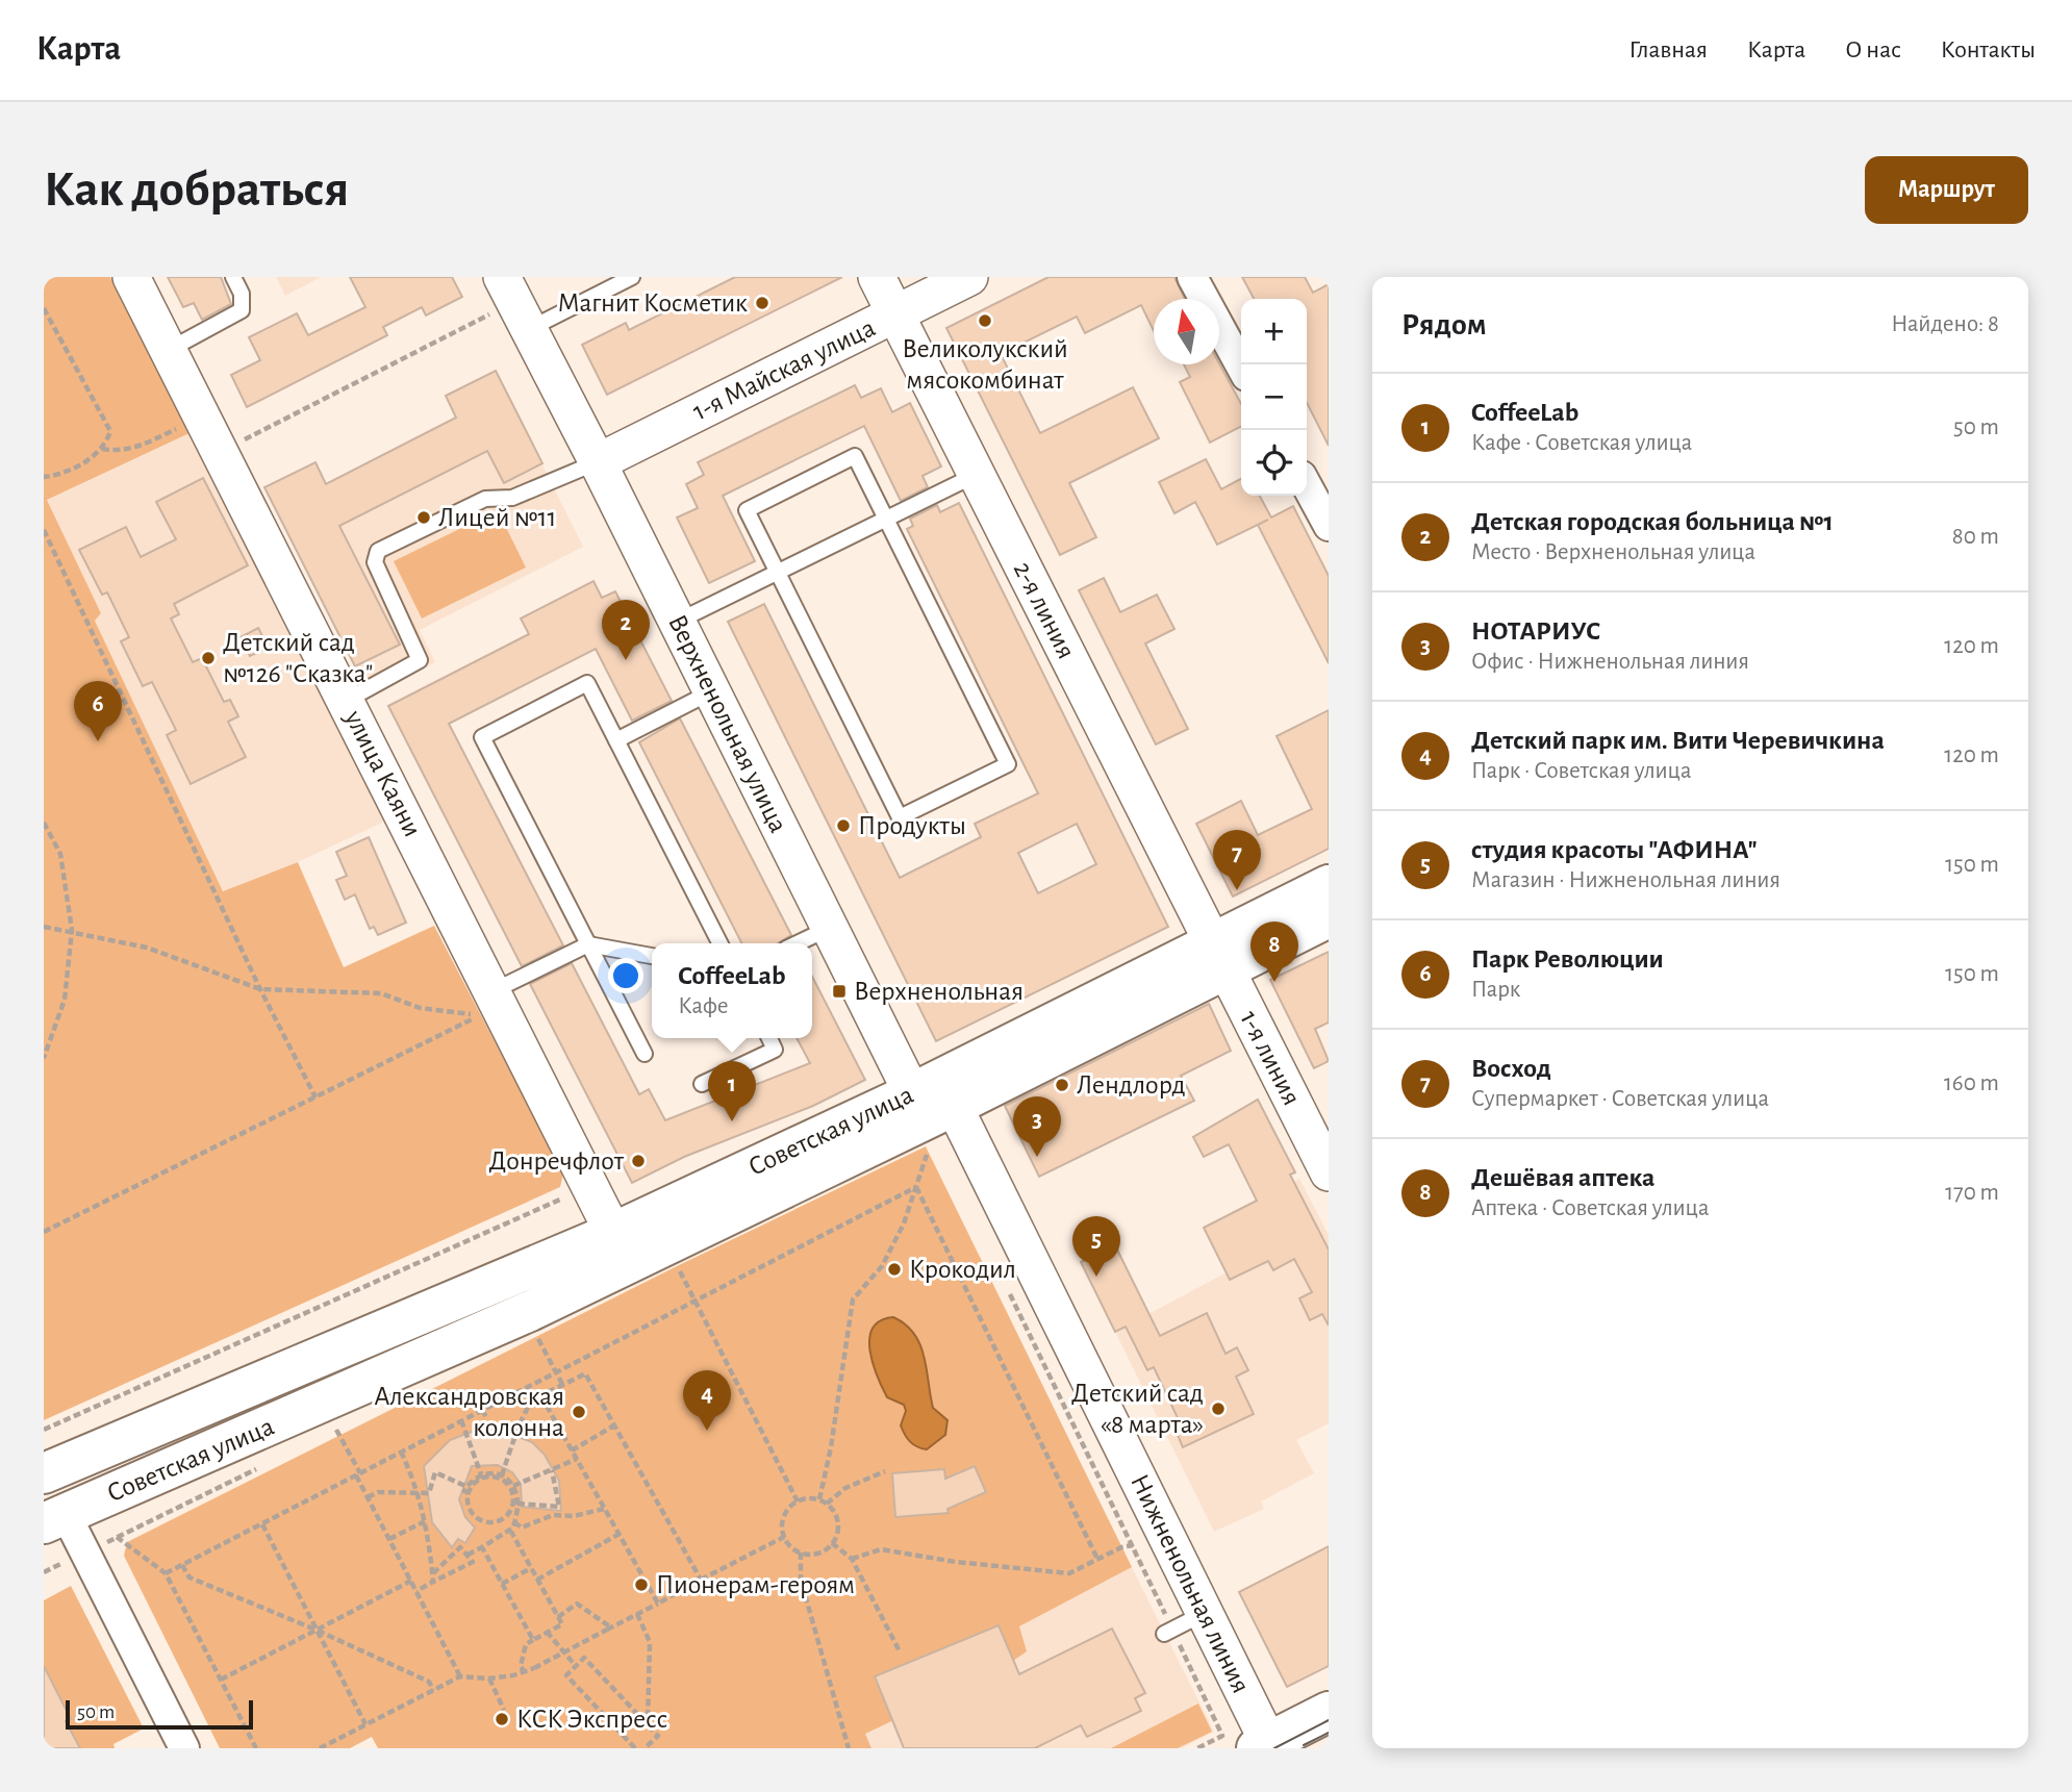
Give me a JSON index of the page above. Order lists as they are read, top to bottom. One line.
{"streets":{"main road":["Советская улица"],"street":["1-я Майская улица","2-я линия","Верхненольная улица","улица Каяни","1-я линия","Нижненольная линия"]},"crossings":[["1-я Майская улица","2-я линия"],["1-я Майская улица","Верхненольная улица"],["2-я линия","1-я линия"],["2-я линия","Советская улица"],["Верхненольная улица","Советская улица"],["улица Каяни","Советская улица"],["1-я линия","Советская улица"],["Советская улица","Нижненольная линия"]],"places":{"other":["Магнит Косметик","Великолукский мясокомбинат","Лицей №11","Детский сад №126 \"Сказка\"","Продукты","Лендлорд","Донречфлот","Крокодил","Детский сад «8 марта»","Александровская колонна","Пионерам-героям","КСК Экспресс"],"transit":["Верхненольная"]},"scale_bar":"50 m","north":"top","page":{"header":"Карта","nav":["Главная","Карта","О нас","Контакты"],"buttons":"Маршрут","title":"Как добраться","heading":["Рядом","Найдено: 8"],"map_buttons":["+","−"],"list":[{"mark":"1","name":"CoffeeLab","note":"Кафе · Советская улица","value":"50 m"},{"mark":"2","name":"Детская городская больница №1","note":"Место · Верхненольная улица","value":"80 m"},{"mark":"3","name":"НОТАРИУС","note":"Офис · Нижненольная линия","value":"120 m"},{"mark":"4","name":"Детский парк им. Вити Черевичкина","note":"Парк · Советская улица","value":"120 m"},{"mark":"5","name":"студия красоты \"АФИНА\"","note":"Магазин · Нижненольная линия","value":"150 m"},{"mark":"6","name":"Парк Революции","note":"Парк","value":"150 m"},{"mark":"7","name":"Восход","note":"Супермаркет · Советская улица","value":"160 m"},{"mark":"8","name":"Дешёвая аптека","note":"Аптека · Советская улица","value":"170 m"}],"pins":["2","6","7","8","1","3","5","4"],"popup":["CoffeeLab","Кафе"],"scale":"50 m"}}
